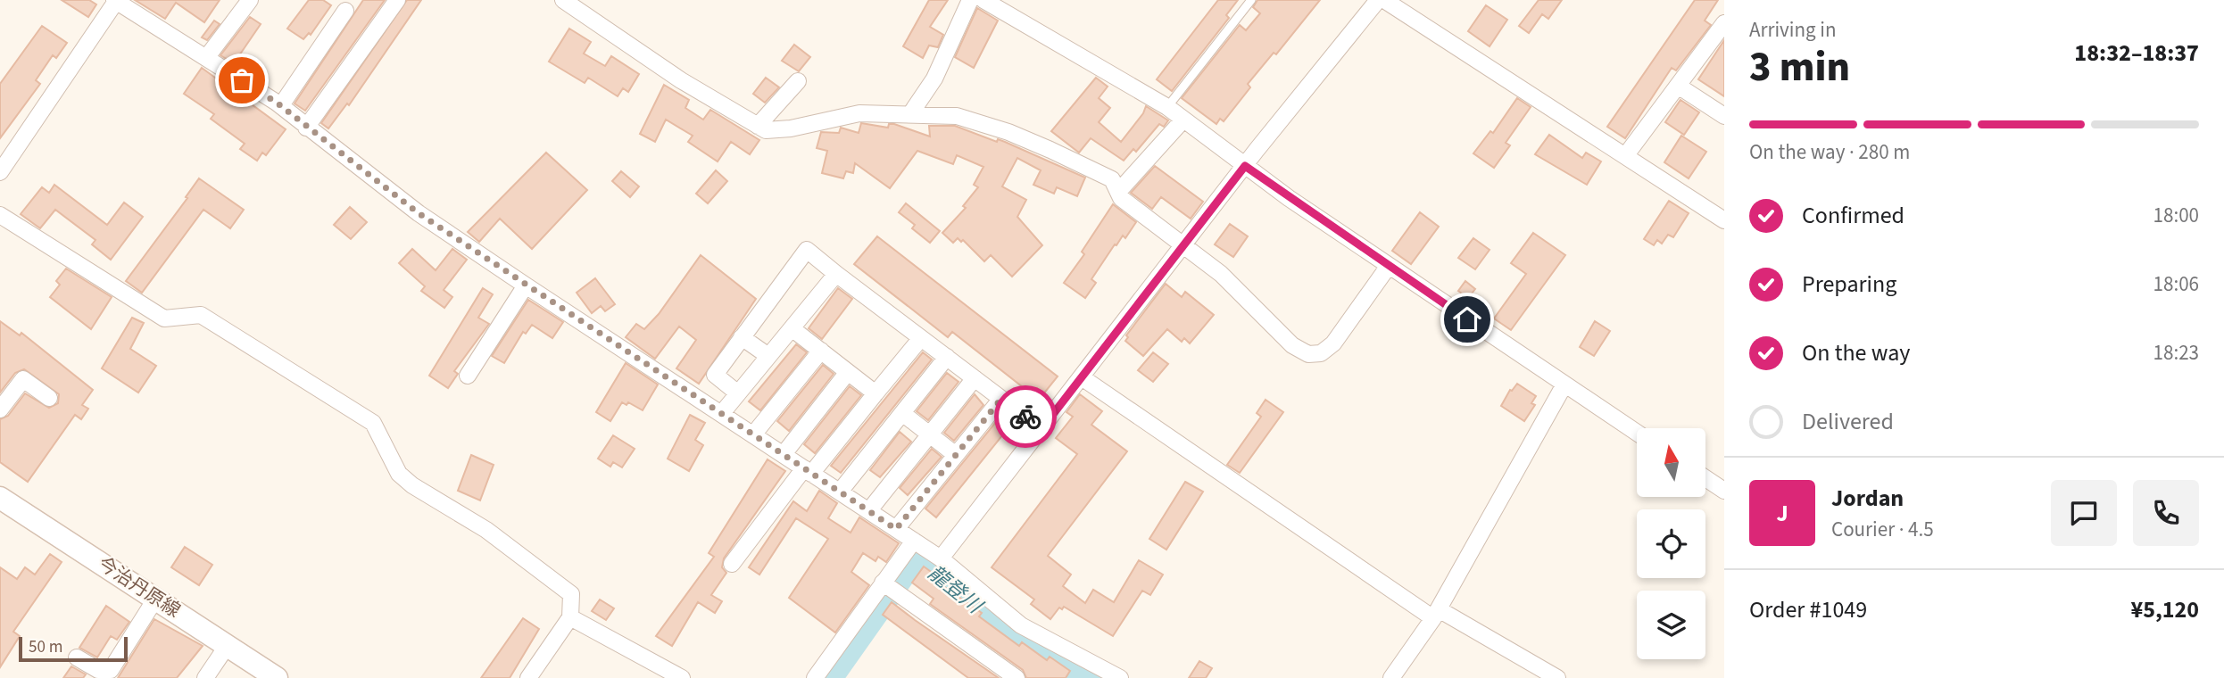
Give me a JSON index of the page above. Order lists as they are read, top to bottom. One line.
{"streets":{"main road":["今治丹原線"]},"water":["龍登川"],"scale_bar":"50 m","north":"top","page":{"heading":["3 min","Arriving in","18:32–18:37"],"panel":["Jordan","Courier · 4.5","Order #1049","¥5,120"],"bar":"On the way · 280 m","list":[["Confirmed","18:00"],["Preparing","18:06"],["On the way","18:23"],"Delivered"],"round":"J","scale":"50 m"}}
